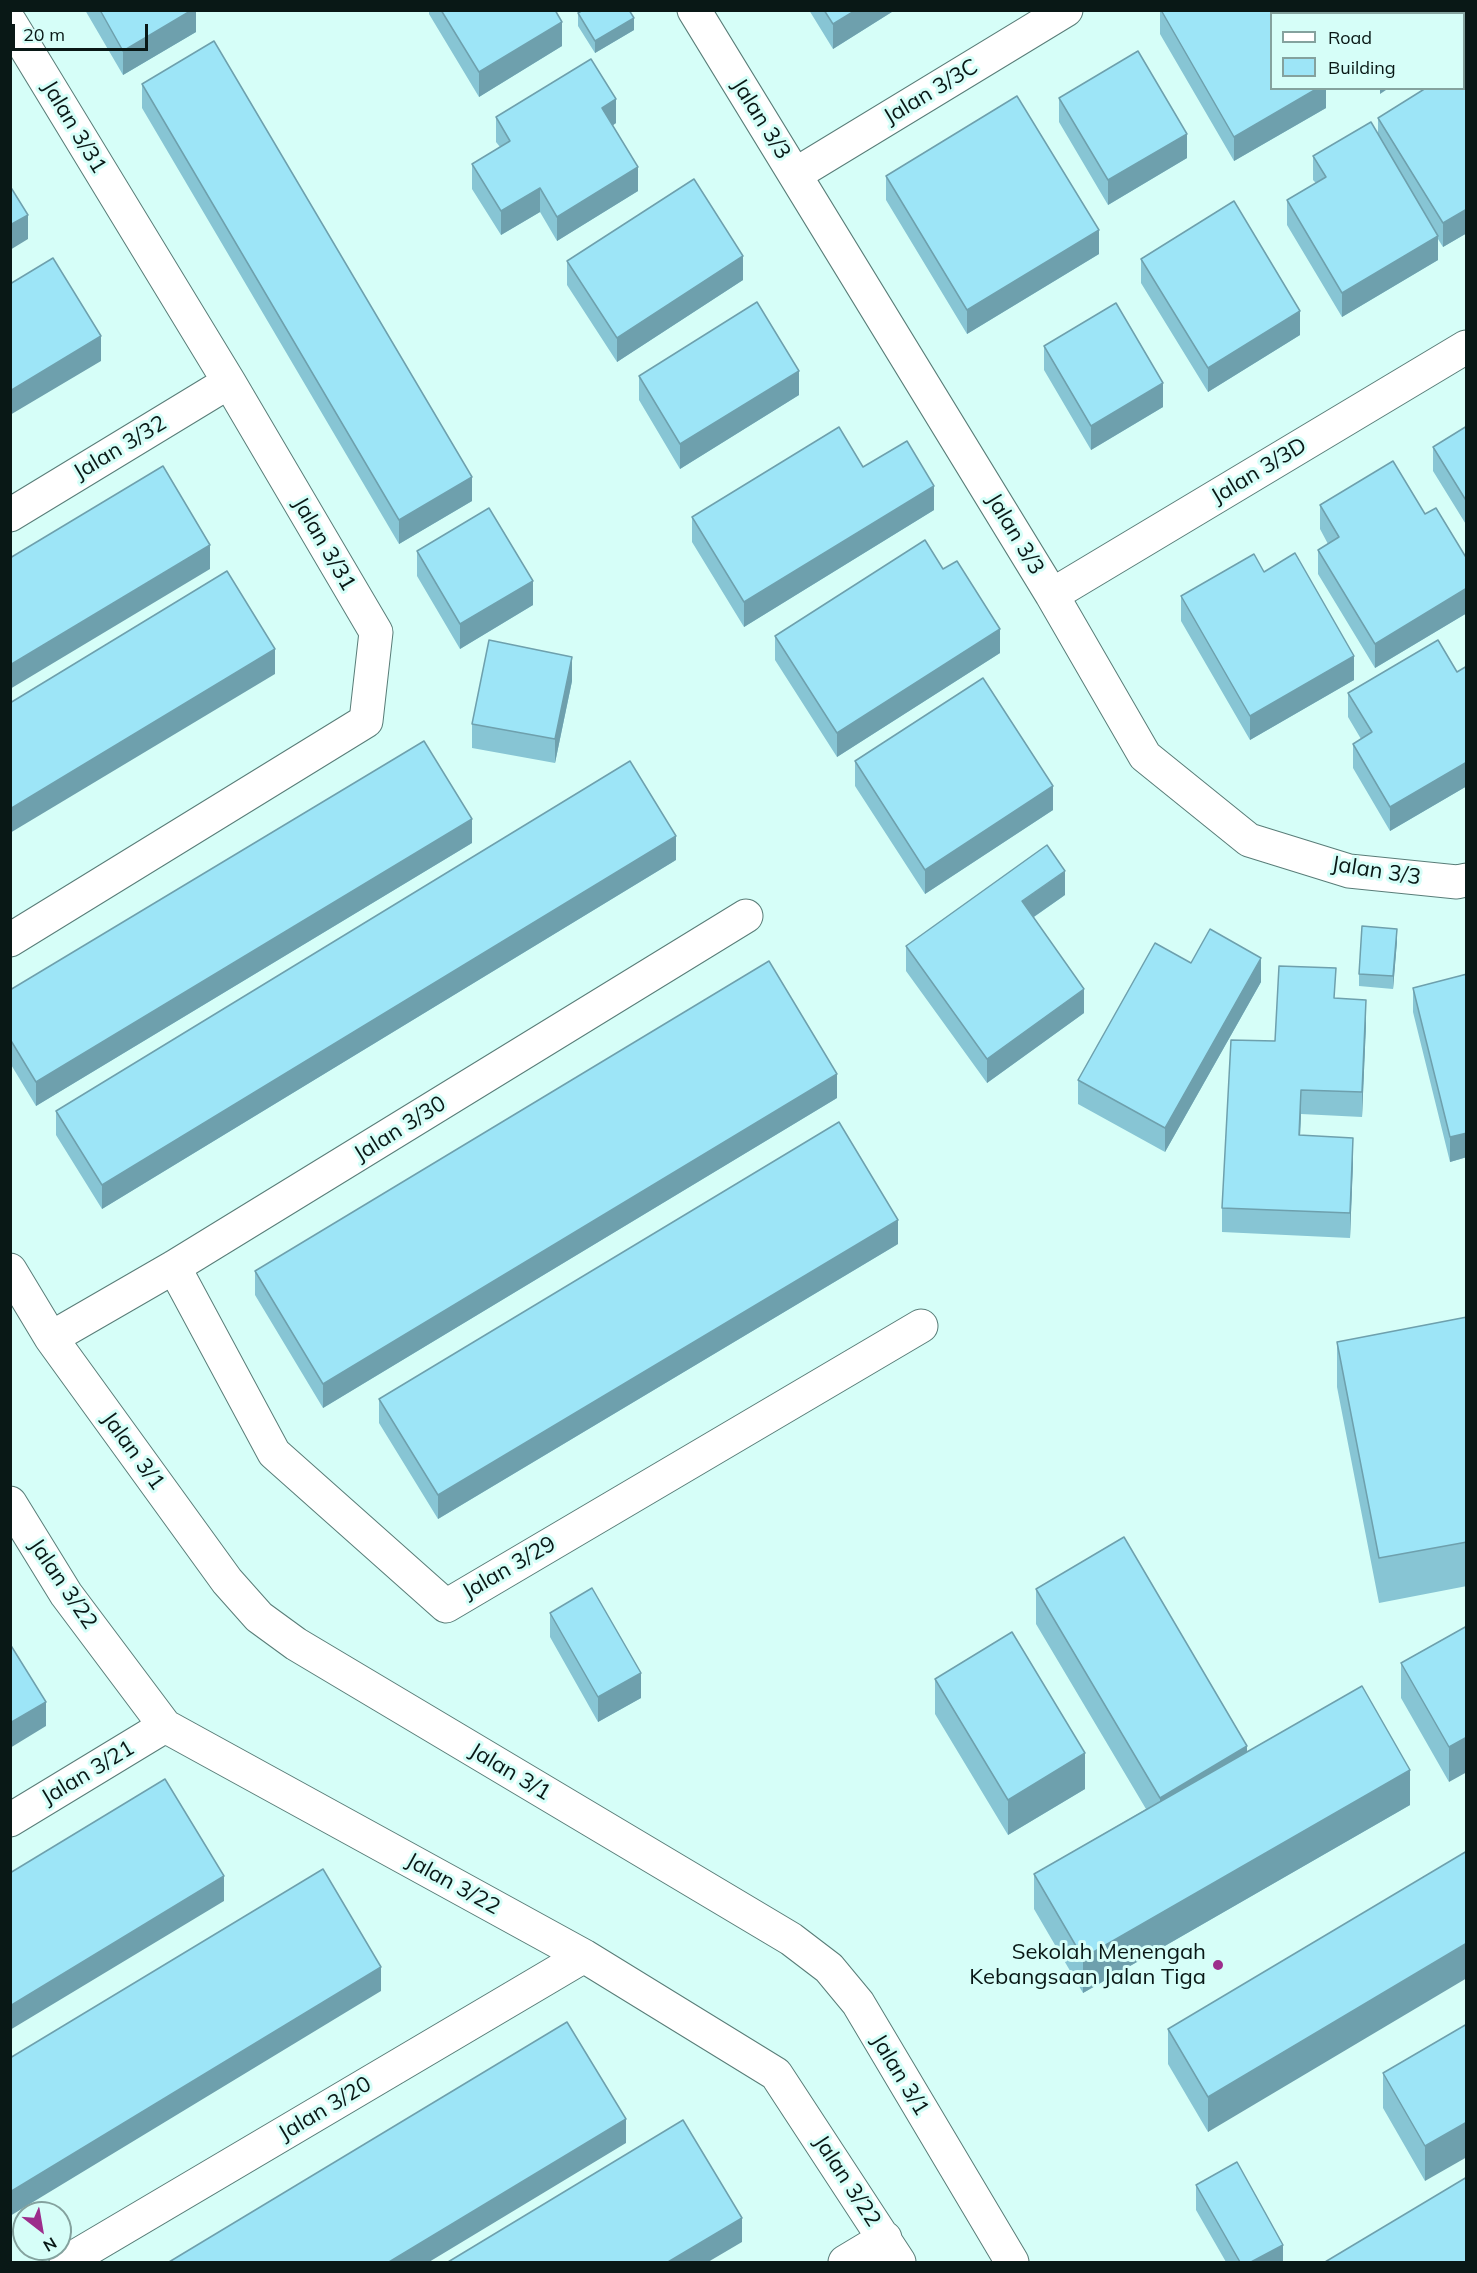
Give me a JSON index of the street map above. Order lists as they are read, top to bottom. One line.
{"streets":{"street":["Jalan 3/3C","Jalan 3/3","Jalan 3/31","Jalan 3/32","Jalan 3/3D","Jalan 3/30","Jalan 3/1","Jalan 3/29","Jalan 3/22","Jalan 3/21","Jalan 3/20"]},"crossings":[["Jalan 3/3C","Jalan 3/3"],["Jalan 3/3","Jalan 3/3D"],["Jalan 3/31","Jalan 3/32"],["Jalan 3/30","Jalan 3/1"],["Jalan 3/30","Jalan 3/29"],["Jalan 3/22","Jalan 3/21"],["Jalan 3/22","Jalan 3/20"]],"places":["Sekolah Menengah Kebangsaan Jalan Tiga"],"legend":["Road","Building"],"scale_bar":"20 m","north":"bottom right"}
